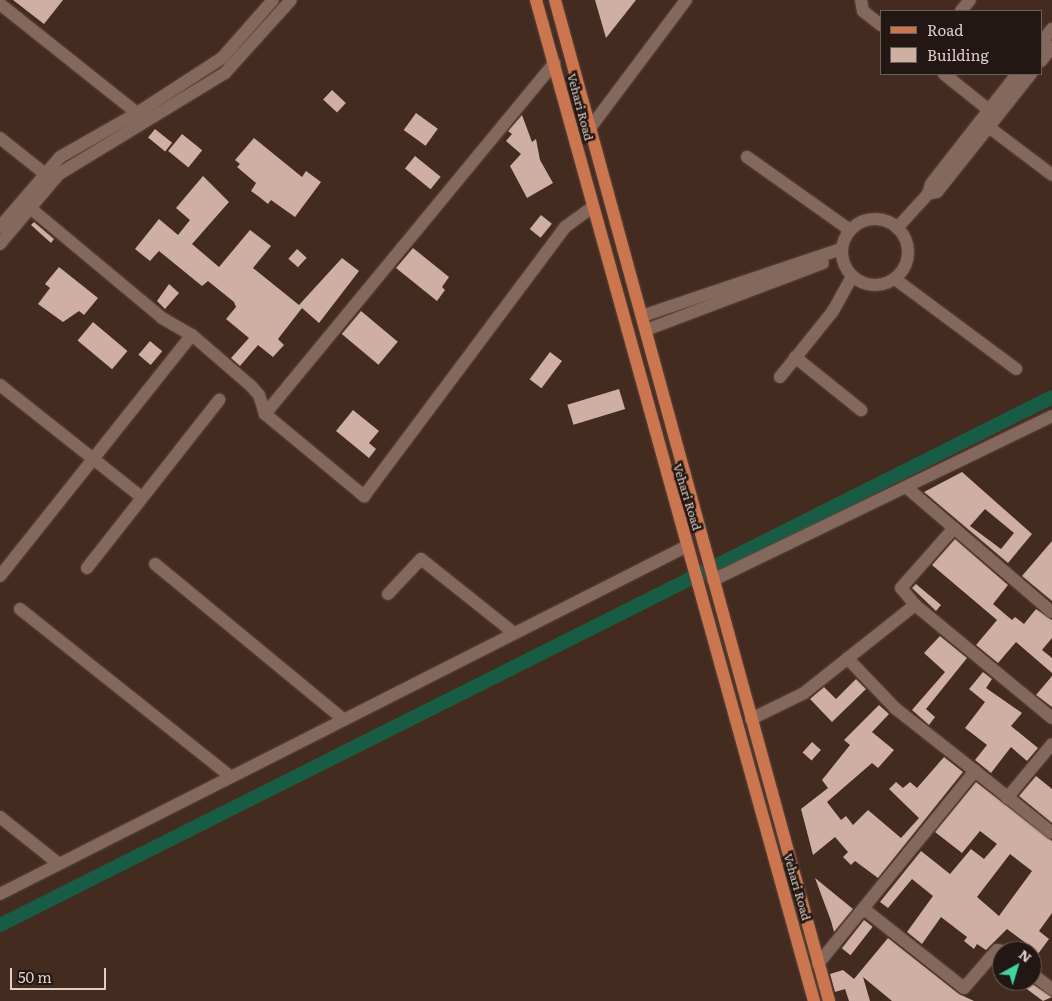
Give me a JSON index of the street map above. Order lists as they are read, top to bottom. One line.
{"streets":{"main road":["Vehari Road"]},"legend":["Road","Building"],"scale_bar":"50 m","north":"top right"}
